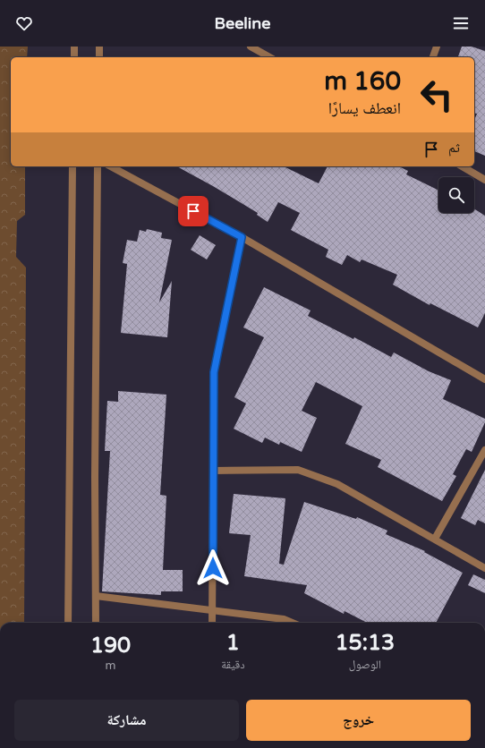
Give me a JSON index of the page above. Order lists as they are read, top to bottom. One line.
{"page":{"header":"Beeline","turn":["160 m","انعطف يسارًا"],"then":"ثم","eta":["15:13","الوصول","1","دقيقة","190","m"],"buttons":["خروج","مشاركة"]}}
